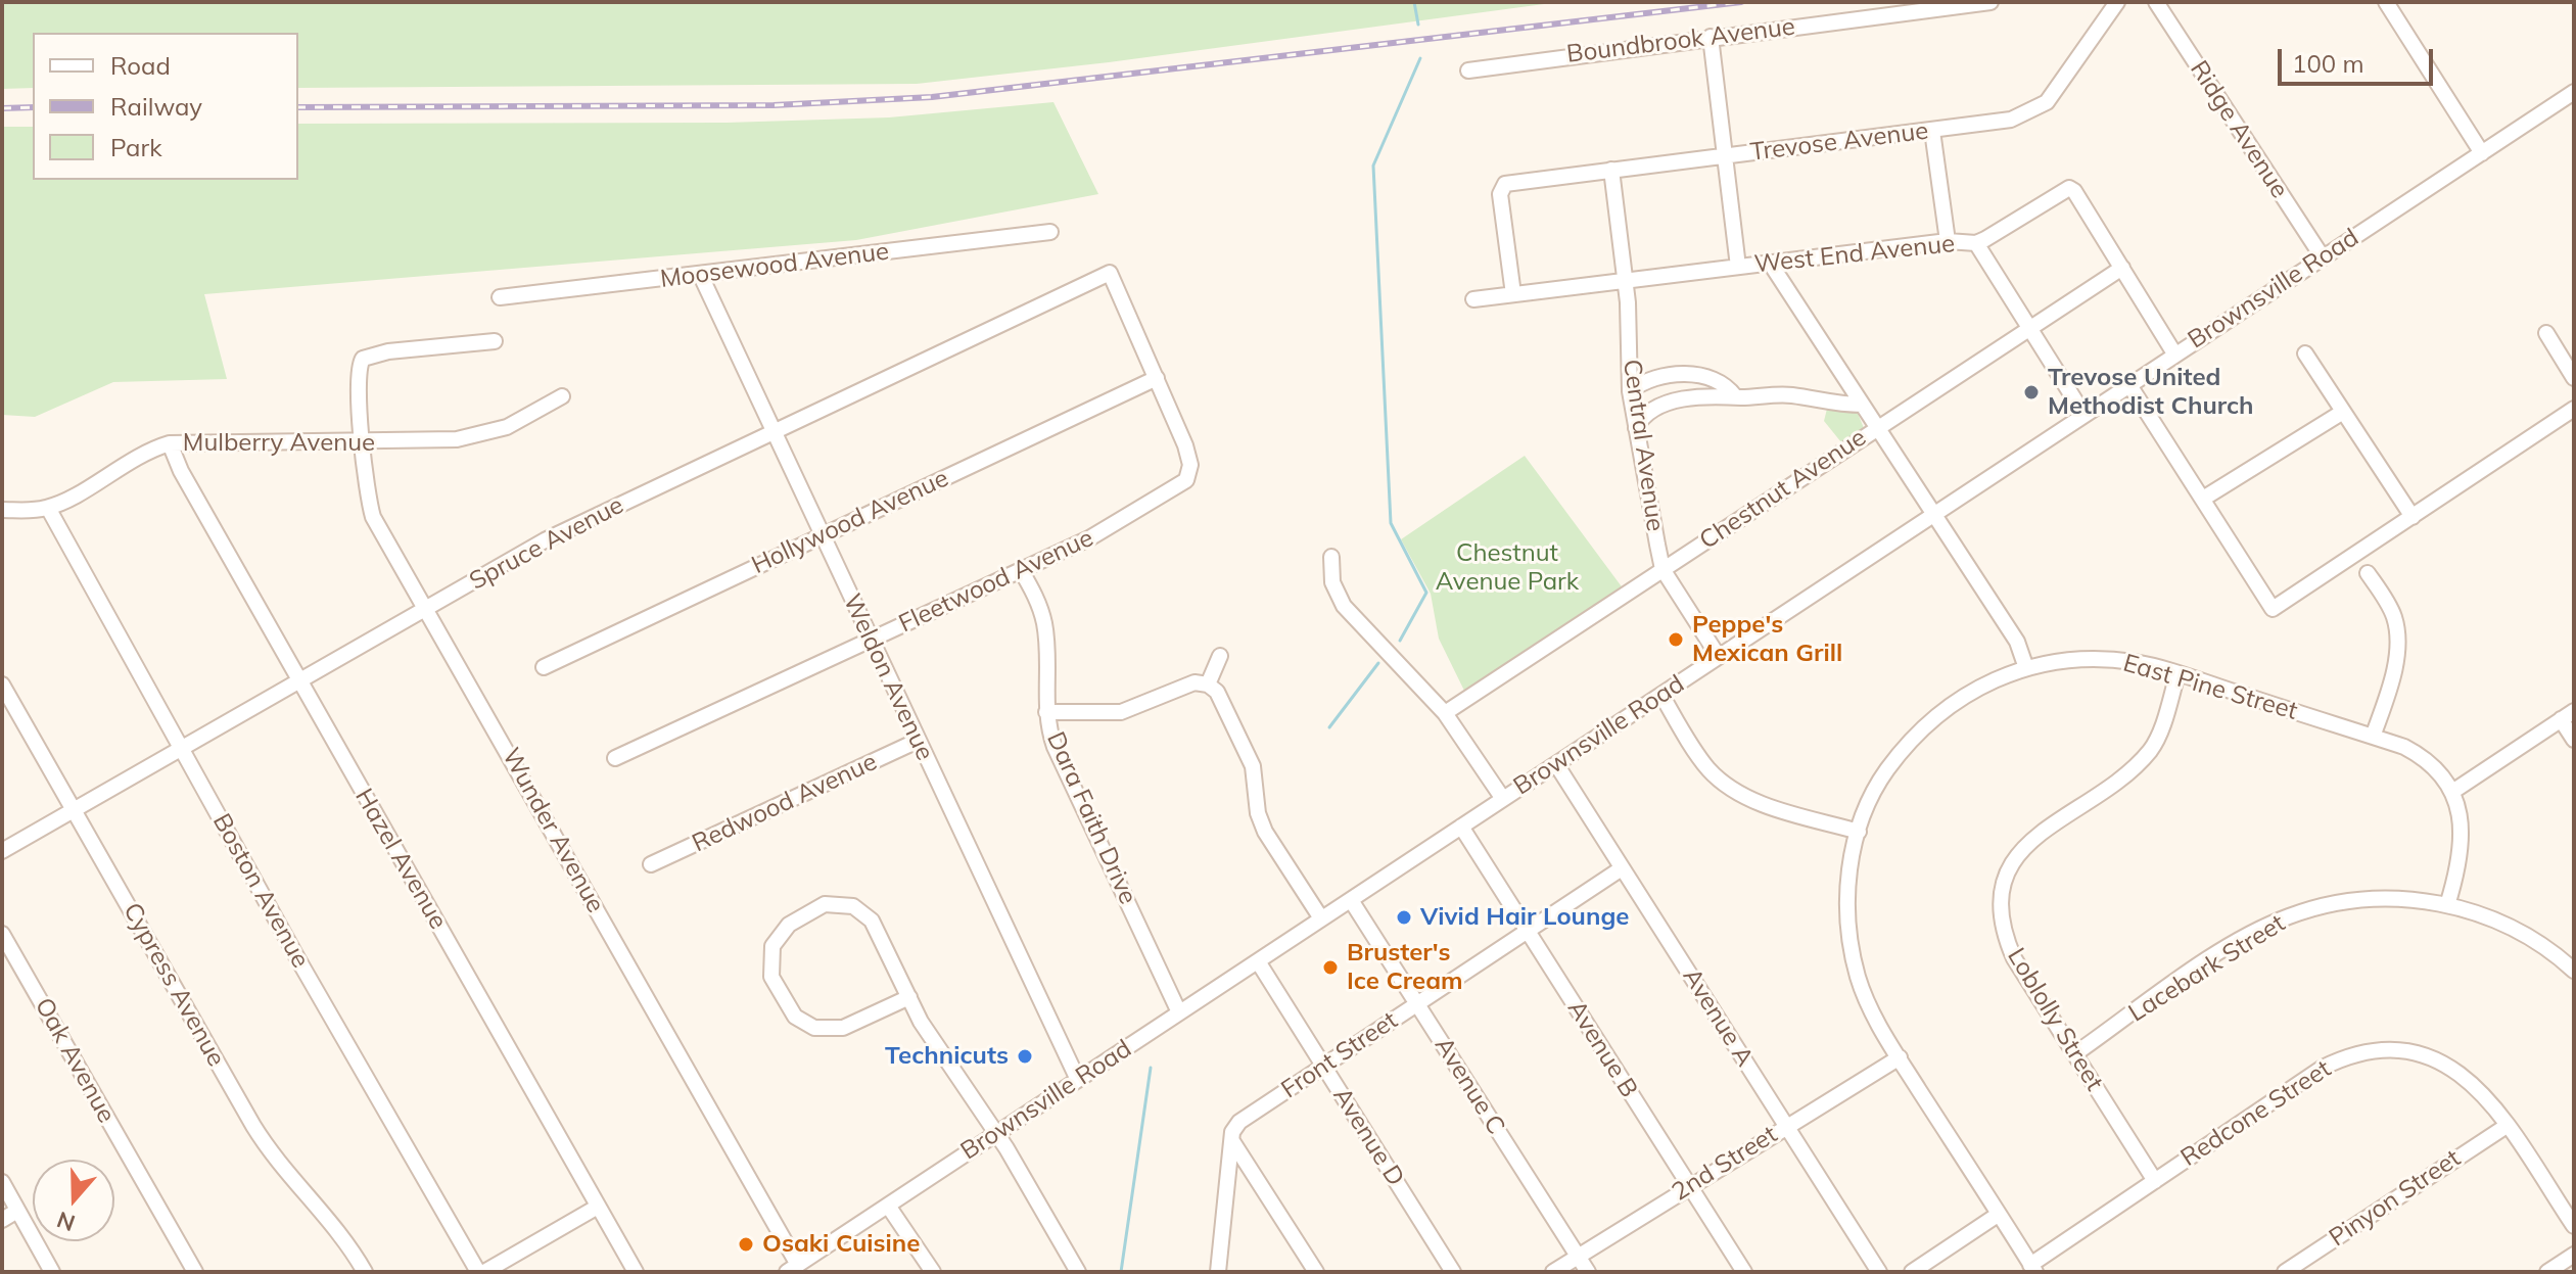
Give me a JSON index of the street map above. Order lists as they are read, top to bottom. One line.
{"streets":{"street":["Boundbrook Avenue","Ridge Avenue","Trevose Avenue","West End Avenue","Moosewood Avenue","Brownsville Road","Mulberry Avenue","Central Avenue","Chestnut Avenue","Hollywood Avenue","Spruce Avenue","Fleetwood Avenue","Weldon Avenue","East Pine Street","Redwood Avenue","Dara Faith Drive","Wunder Avenue","Hazel Avenue","Boston Avenue","Lacebark Street","Cypress Avenue","Avenue A","Loblolly Street","Avenue B","Front Street","Oak Avenue","Avenue C","Redcone Street","Avenue D","2nd Street","Pinyon Street"]},"crossings":[["Ridge Avenue","Brownsville Road"],["Trevose Avenue","West End Avenue"],["Trevose Avenue","Central Avenue"],["West End Avenue","Central Avenue"],["West End Avenue","Chestnut Avenue"],["Moosewood Avenue","Weldon Avenue"],["Brownsville Road","Central Avenue"],["Brownsville Road","Weldon Avenue"],["Brownsville Road","Dara Faith Drive"],["Brownsville Road","Wunder Avenue"],["Brownsville Road","Avenue A"],["Brownsville Road","Avenue B"],["Brownsville Road","Avenue C"],["Brownsville Road","Avenue D"],["Mulberry Avenue","Wunder Avenue"],["Mulberry Avenue","Hazel Avenue"],["Mulberry Avenue","Boston Avenue"],["Central Avenue","Chestnut Avenue"],["Hollywood Avenue","Spruce Avenue"],["Hollywood Avenue","Fleetwood Avenue"],["Hollywood Avenue","Weldon Avenue"],["Spruce Avenue","Fleetwood Avenue"],["Spruce Avenue","Weldon Avenue"],["Spruce Avenue","Wunder Avenue"],["Spruce Avenue","Hazel Avenue"],["Spruce Avenue","Boston Avenue"],["Spruce Avenue","Cypress Avenue"],["Fleetwood Avenue","Weldon Avenue"],["Fleetwood Avenue","Dara Faith Drive"],["Weldon Avenue","Redwood Avenue"],["East Pine Street","Lacebark Street"],["East Pine Street","Loblolly Street"],["East Pine Street","Redcone Street"],["East Pine Street","2nd Street"],["Lacebark Street","Loblolly Street"],["Avenue A","Front Street"],["Avenue A","2nd Street"],["Loblolly Street","Redcone Street"],["Avenue B","Front Street"],["Avenue B","2nd Street"],["Front Street","Avenue C"],["Front Street","Avenue D"],["Avenue C","2nd Street"],["Redcone Street","Pinyon Street"]],"parks":["Chestnut Avenue Park"],"places":["Trevose United Methodist Church","Peppe's Mexican Grill","Vivid Hair Lounge","Bruster's Ice Cream","Technicuts","Osaki Cuisine"],"legend":["Road","Railway","Park"],"scale_bar":"100 m","north":"bottom"}
